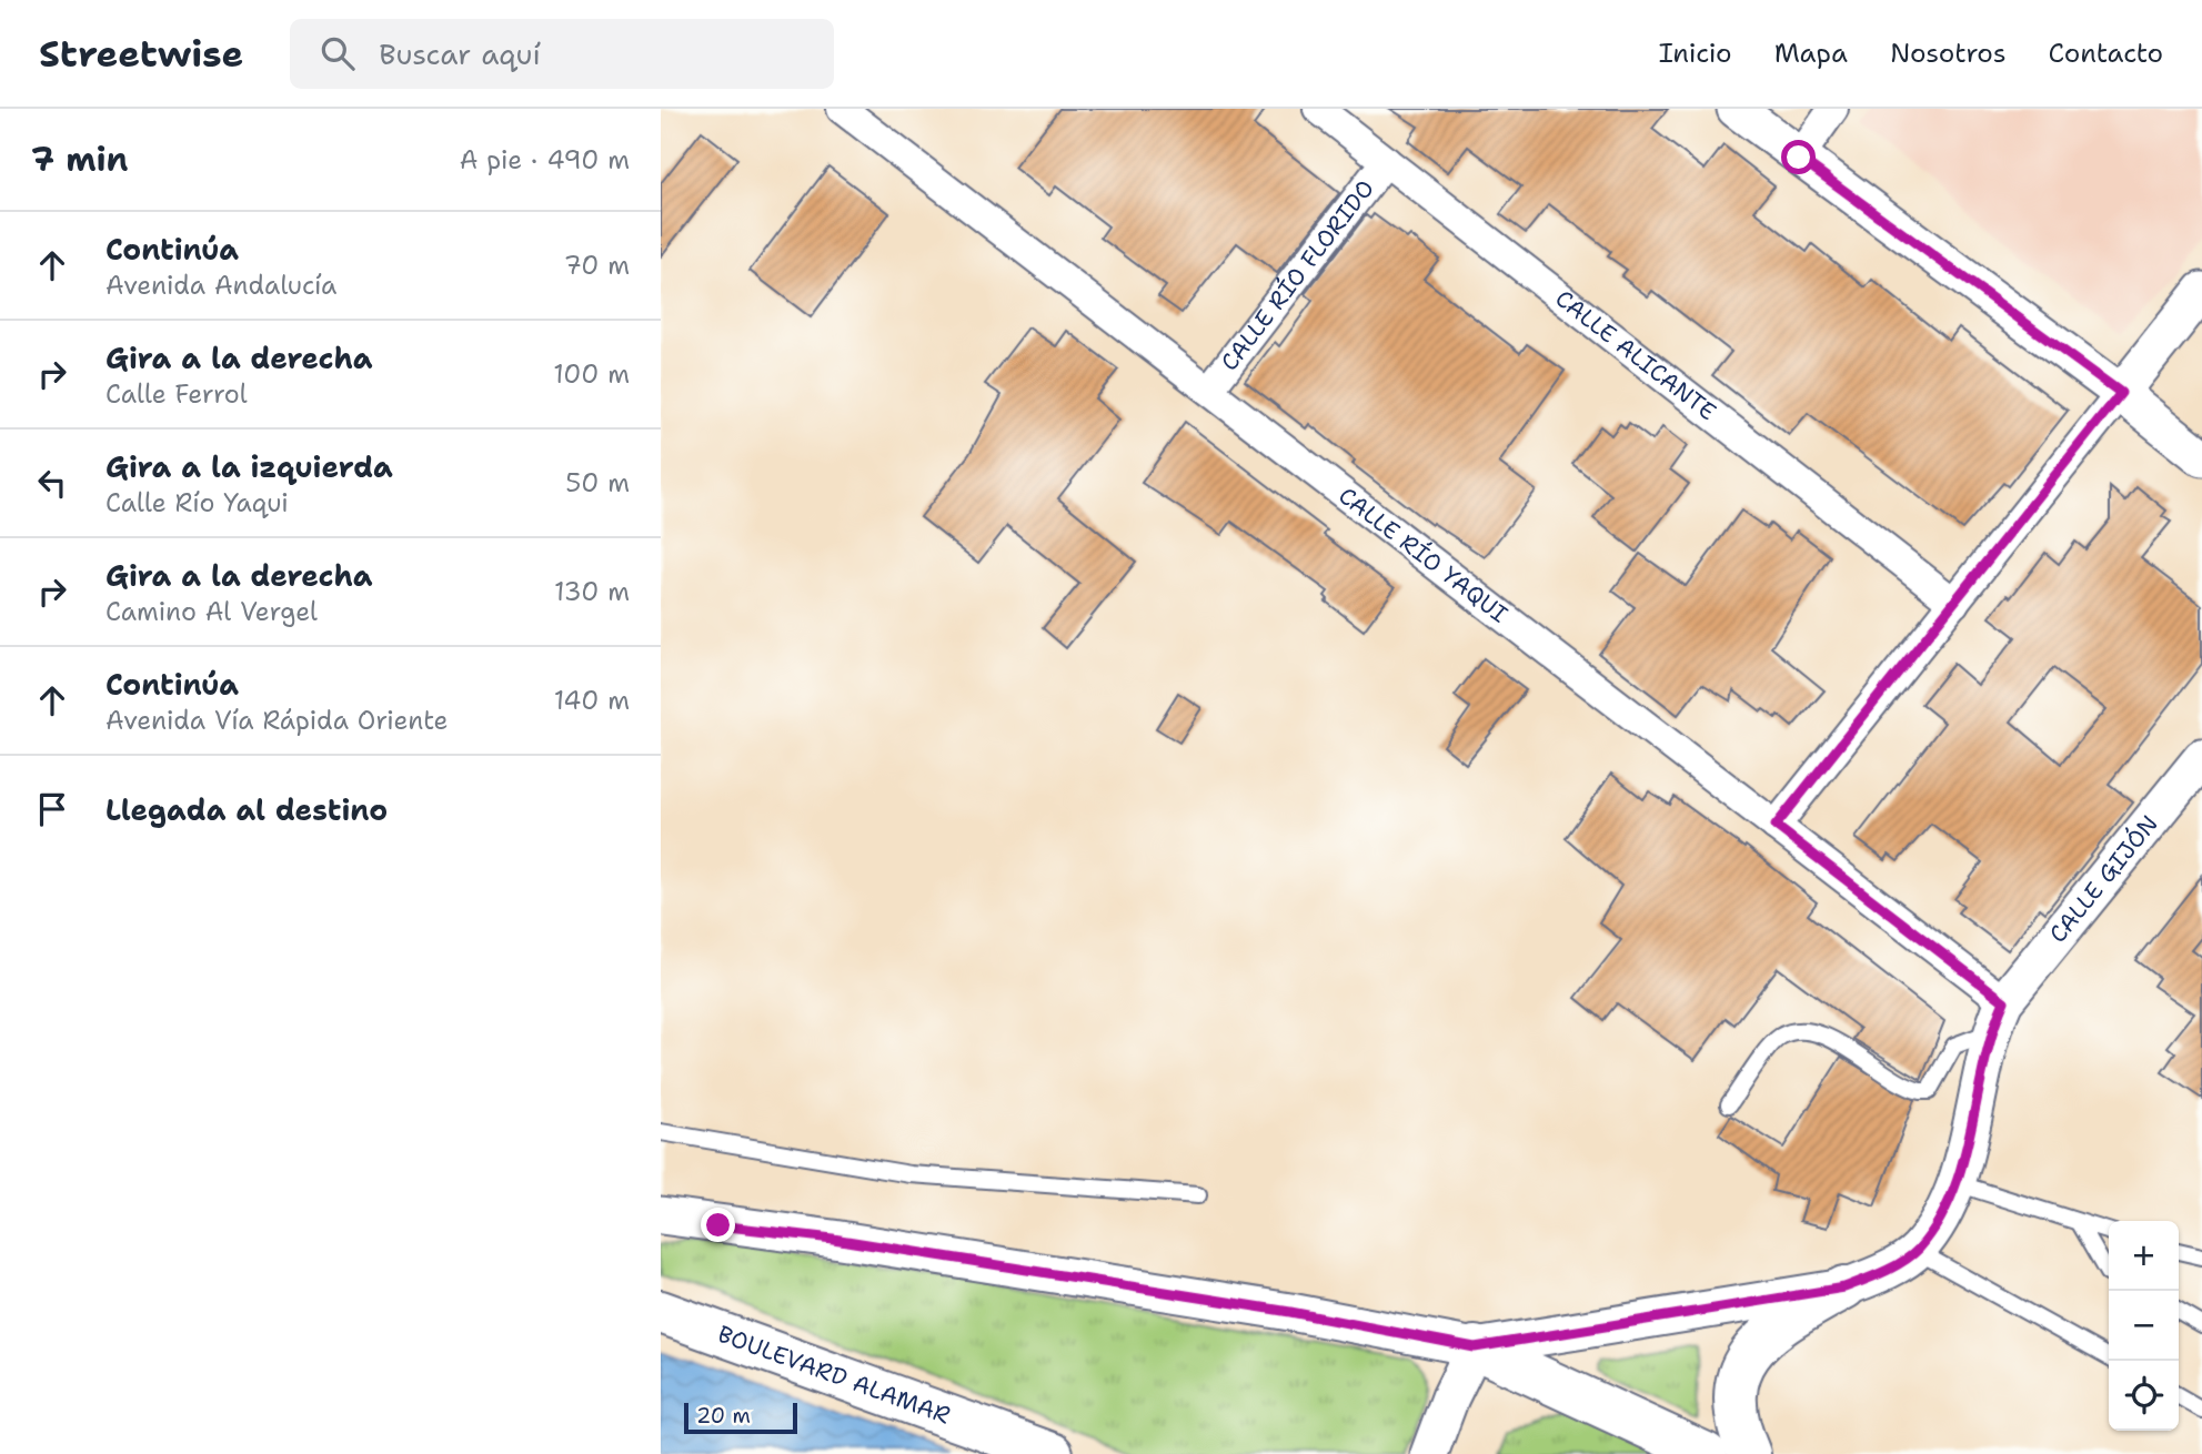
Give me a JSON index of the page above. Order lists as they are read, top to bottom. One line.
{"streets":{"highway":["BOULEVARD ALAMAR"],"street":["CALLE RÍO FLORIDO","CALLE ALICANTE","CALLE RÍO YAQUI","CALLE GIJÓN"]},"crossings":[["CALLE RÍO FLORIDO","CALLE ALICANTE"],["CALLE RÍO FLORIDO","CALLE RÍO YAQUI"],["CALLE RÍO YAQUI","CALLE GIJÓN"]],"scale_bar":"20 m","page":{"header":"Streetwise","search":"Buscar aquí","nav":["Inicio","Mapa","Nosotros","Contacto"],"heading":["7 min","A pie · 490 m"],"list":[["Continúa","Avenida Andalucía","70 m"],["Gira a la derecha","Calle Ferrol","100 m"],["Gira a la izquierda","Calle Río Yaqui","50 m"],["Gira a la derecha","Camino Al Vergel","130 m"],["Continúa","Avenida Vía Rápida Oriente","140 m"],"Llegada al destino"],"map_buttons":["+","−"],"scale":"20 m"}}
